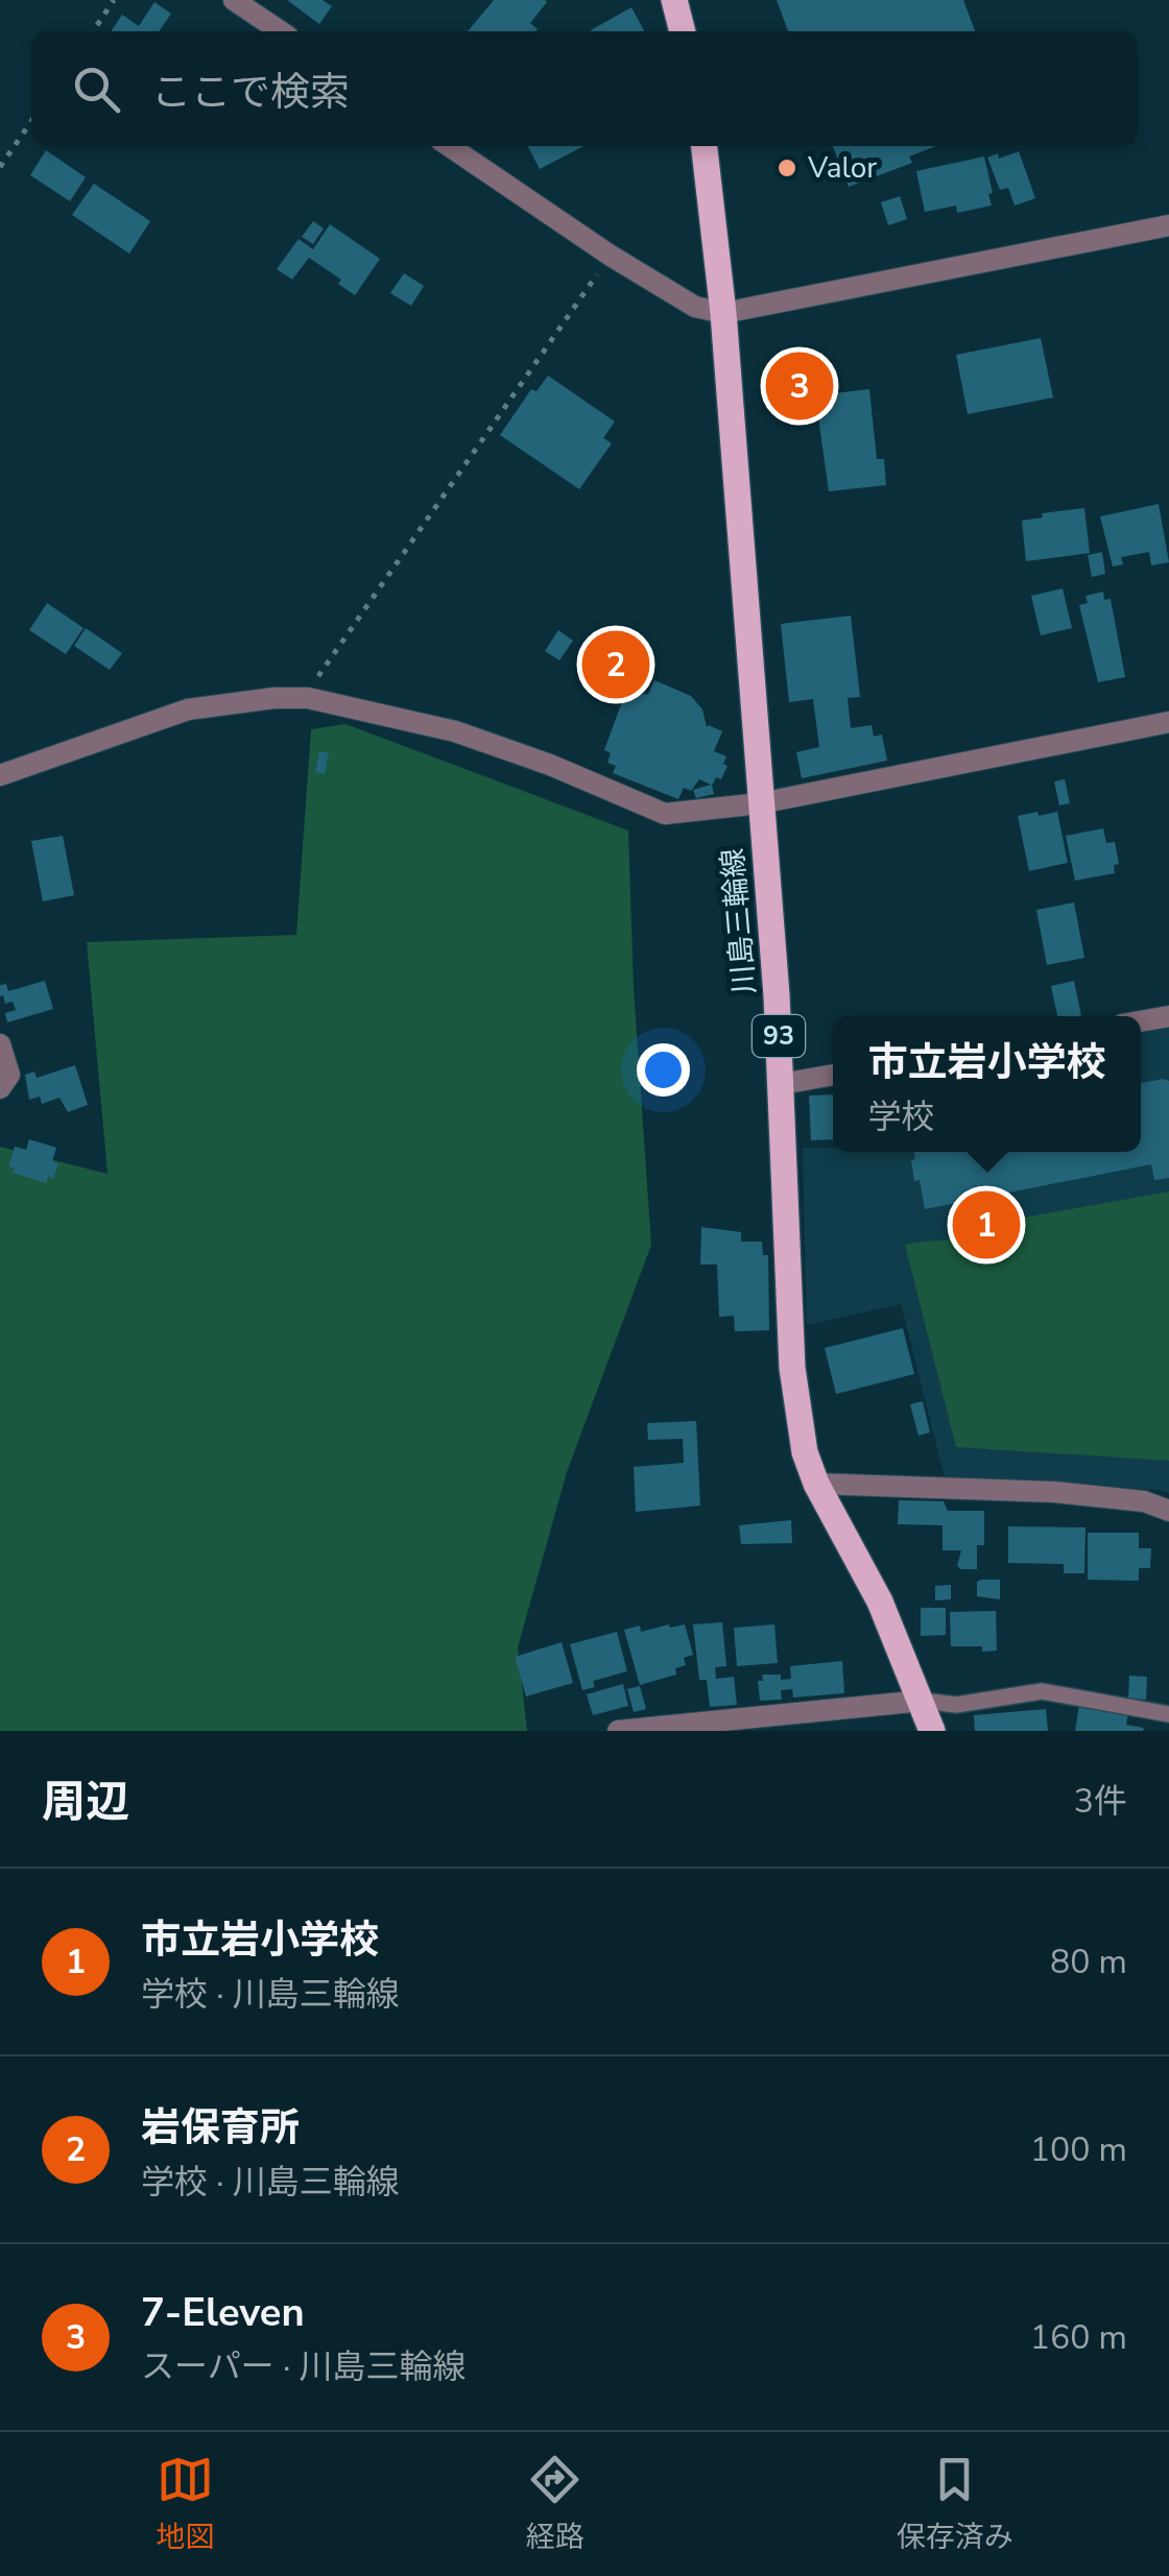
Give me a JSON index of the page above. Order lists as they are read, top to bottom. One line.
{"streets":{"main road":["川島三輪線","93"]},"places":["Valor"],"page":{"search":"ここで検索","pins":["3","2","1"],"popup":["市立岩小学校","学校"],"heading":["周辺","3件"],"list":[{"mark":"1","name":"市立岩小学校","note":"学校 · 川島三輪線","value":"80 m"},{"mark":"2","name":"岩保育所","note":"学校 · 川島三輪線","value":"100 m"},{"mark":"3","name":"7-Eleven","note":"スーパー · 川島三輪線","value":"160 m"}],"nav":["地図","経路","保存済み"]}}
